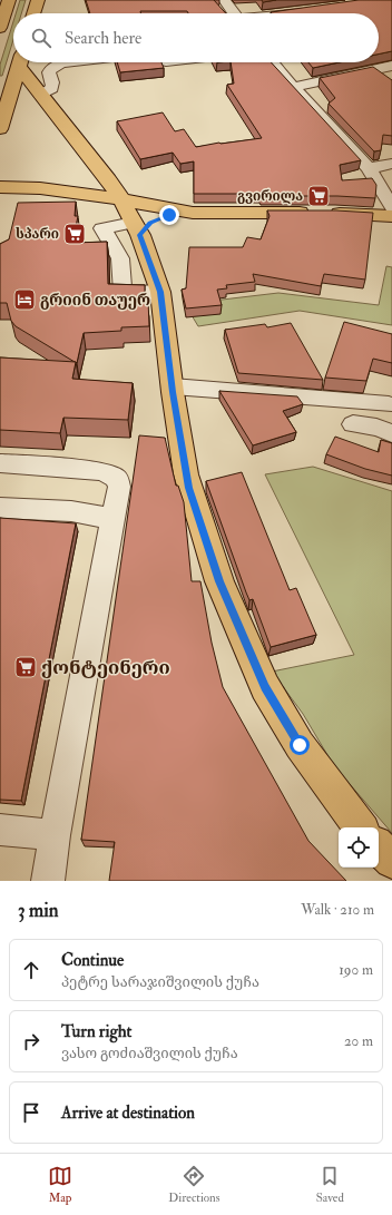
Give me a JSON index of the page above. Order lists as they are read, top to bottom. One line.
{"places":{"supermarket":["გვირილა","სპარი","ქონტეინერი"],"hotel":["გრიინ თაუერ"]},"page":{"search":"Search here","heading":["3 min","Walk · 210 m"],"list":[["Continue","პეტრე სარაჯიშვილის ქუჩა","190 m"],["Turn right","ვასო გოძიაშვილის ქუჩა","20 m"],"Arrive at destination"],"nav":["Map","Directions","Saved"]}}
